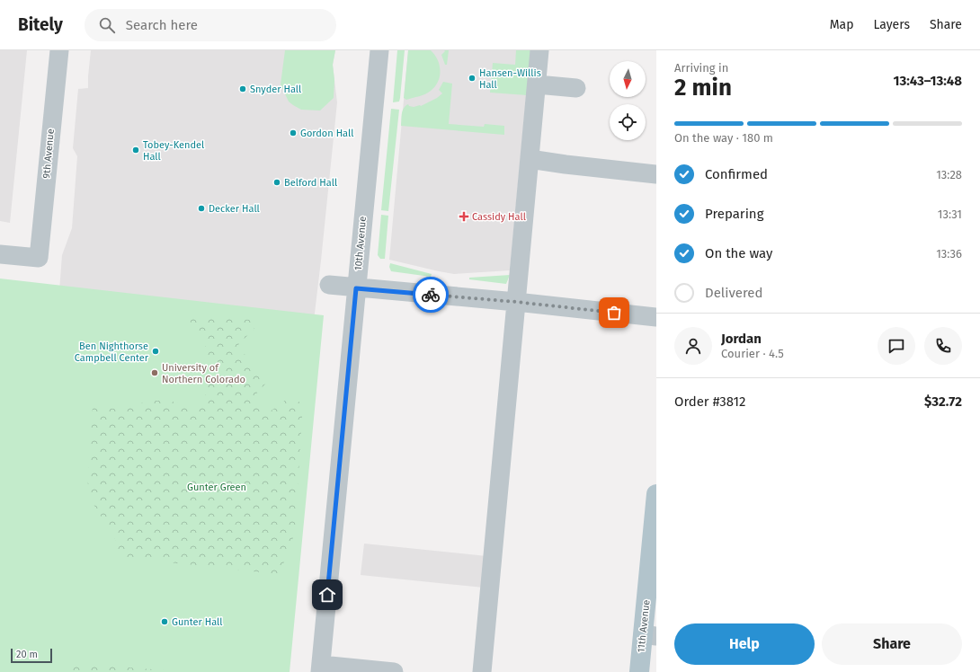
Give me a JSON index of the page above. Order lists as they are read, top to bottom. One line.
{"streets":{"main road":["11th Avenue"],"street":["9th Avenue","10th Avenue"]},"parks":["Gunter Green"],"places":{"other":["Hansen-Willis Hall","Snyder Hall","Gordon Hall","Tobey-Kendel Hall","Belford Hall","Decker Hall","Ben Nighthorse Campbell Center","University of Northern Colorado","Gunter Hall"],"health":["Cassidy Hall"]},"scale_bar":"20 m","north":"bottom","page":{"header":"Bitely","search":"Search here","nav":["Map","Layers","Share"],"heading":["2 min","Arriving in","13:43–13:48"],"panel":["Jordan","Courier · 4.5","Order #3812","$32.72"],"bar":"On the way · 180 m","list":[["Confirmed","13:28"],["Preparing","13:31"],["On the way","13:36"],"Delivered"],"buttons":["Help","Share"],"scale":"20 m"}}
